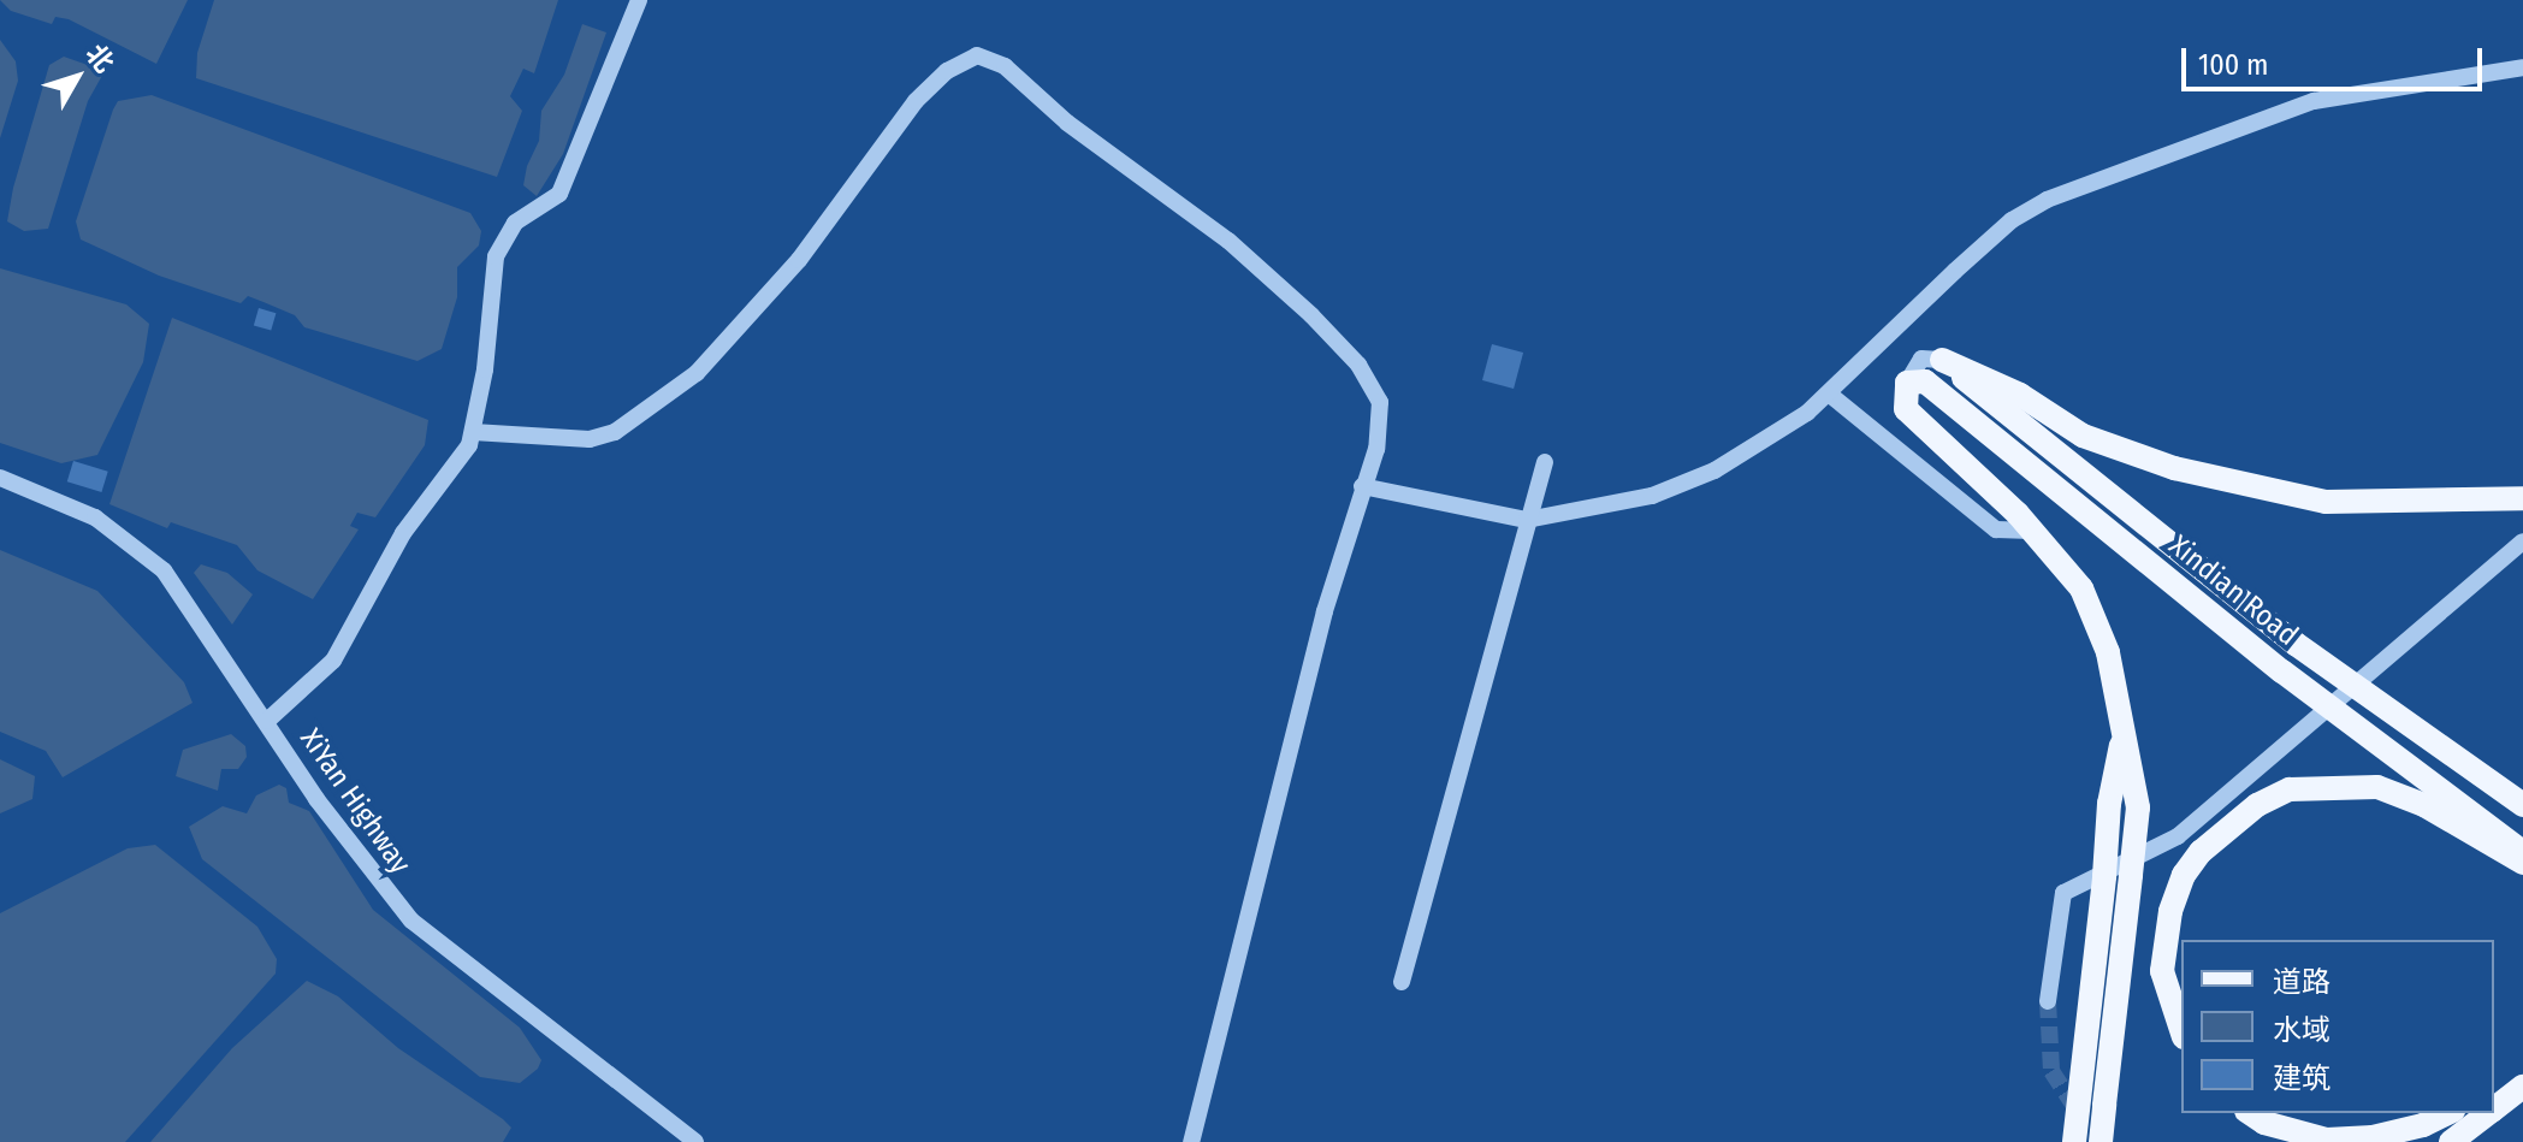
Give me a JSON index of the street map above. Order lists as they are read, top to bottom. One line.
{"streets":{"main road":["Xindian Road"],"street":["XiYan Highway"]},"legend":["道路","水域","建筑"],"scale_bar":"100 m","north":"top right"}
